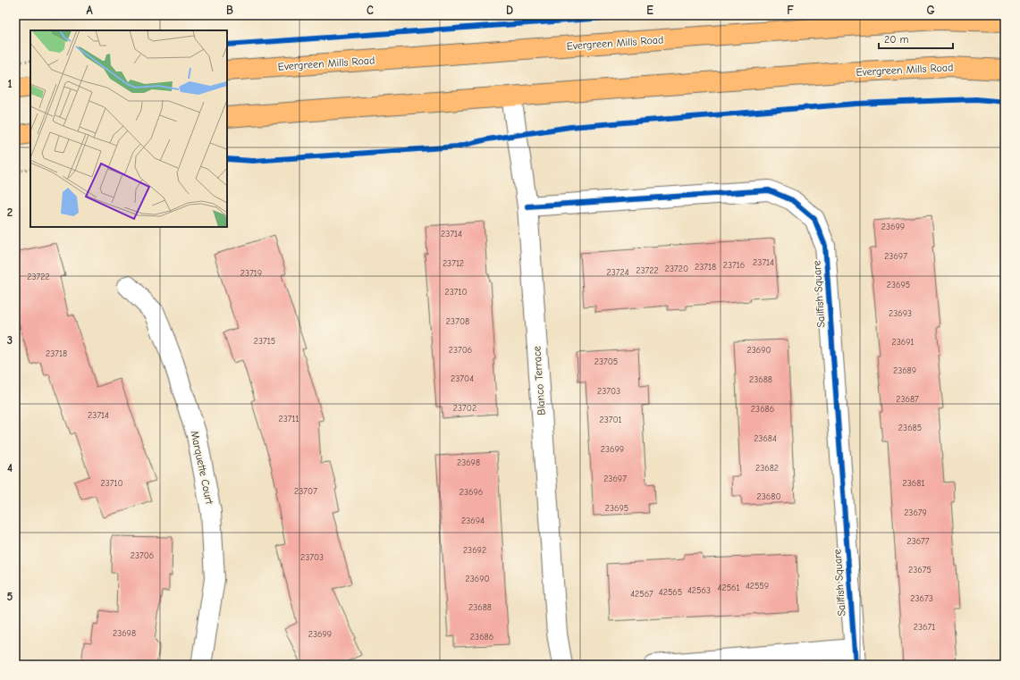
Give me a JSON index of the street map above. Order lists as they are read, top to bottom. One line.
{"streets":{"main road":["Evergreen Mills Road"],"street":["Sailfish Square","Blanco Terrace","Marquette Court"]},"crossings":[["Evergreen Mills Road","Blanco Terrace"],["Sailfish Square","Blanco Terrace"]],"house_numbers":["23699","23714","23697","23714","23712","23716","23718","23720","23722","23724","23719","23722","23695","23710","23693","23708","23715","23691","23706","23690","23718","23705","23689","23704","23688","23703","23687","23702","23686","23714","23711","23701","23685","23684","23699","23698","23682","23697","23710","23681","23707","23696","23680","23695","23679","23694","23677","23692","23706","23703","23675","23690","42559","42561","42563","42565","42567","23673","23688","23671","23698","23699","23686"],"scale_bar":"20 m","grid":{"columns":["A","B","C","D","E","F","G"],"rows":["1","2","3","4","5"]}}
